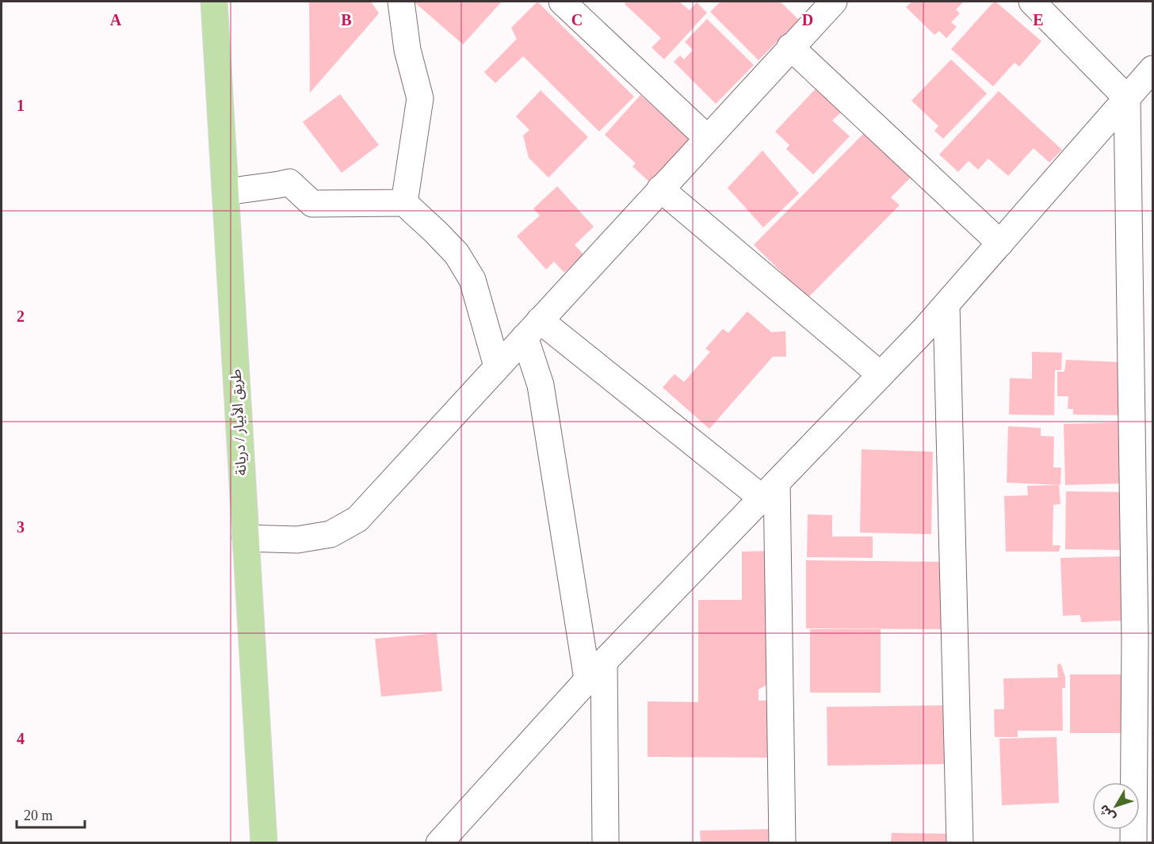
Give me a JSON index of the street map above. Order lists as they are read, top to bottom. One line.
{"streets":{"main road":["طريق الأبيار / دريانة"]},"scale_bar":"20 m","north":"bottom left","grid":{"columns":["A","B","C","D","E"],"rows":["1","2","3","4"]}}
